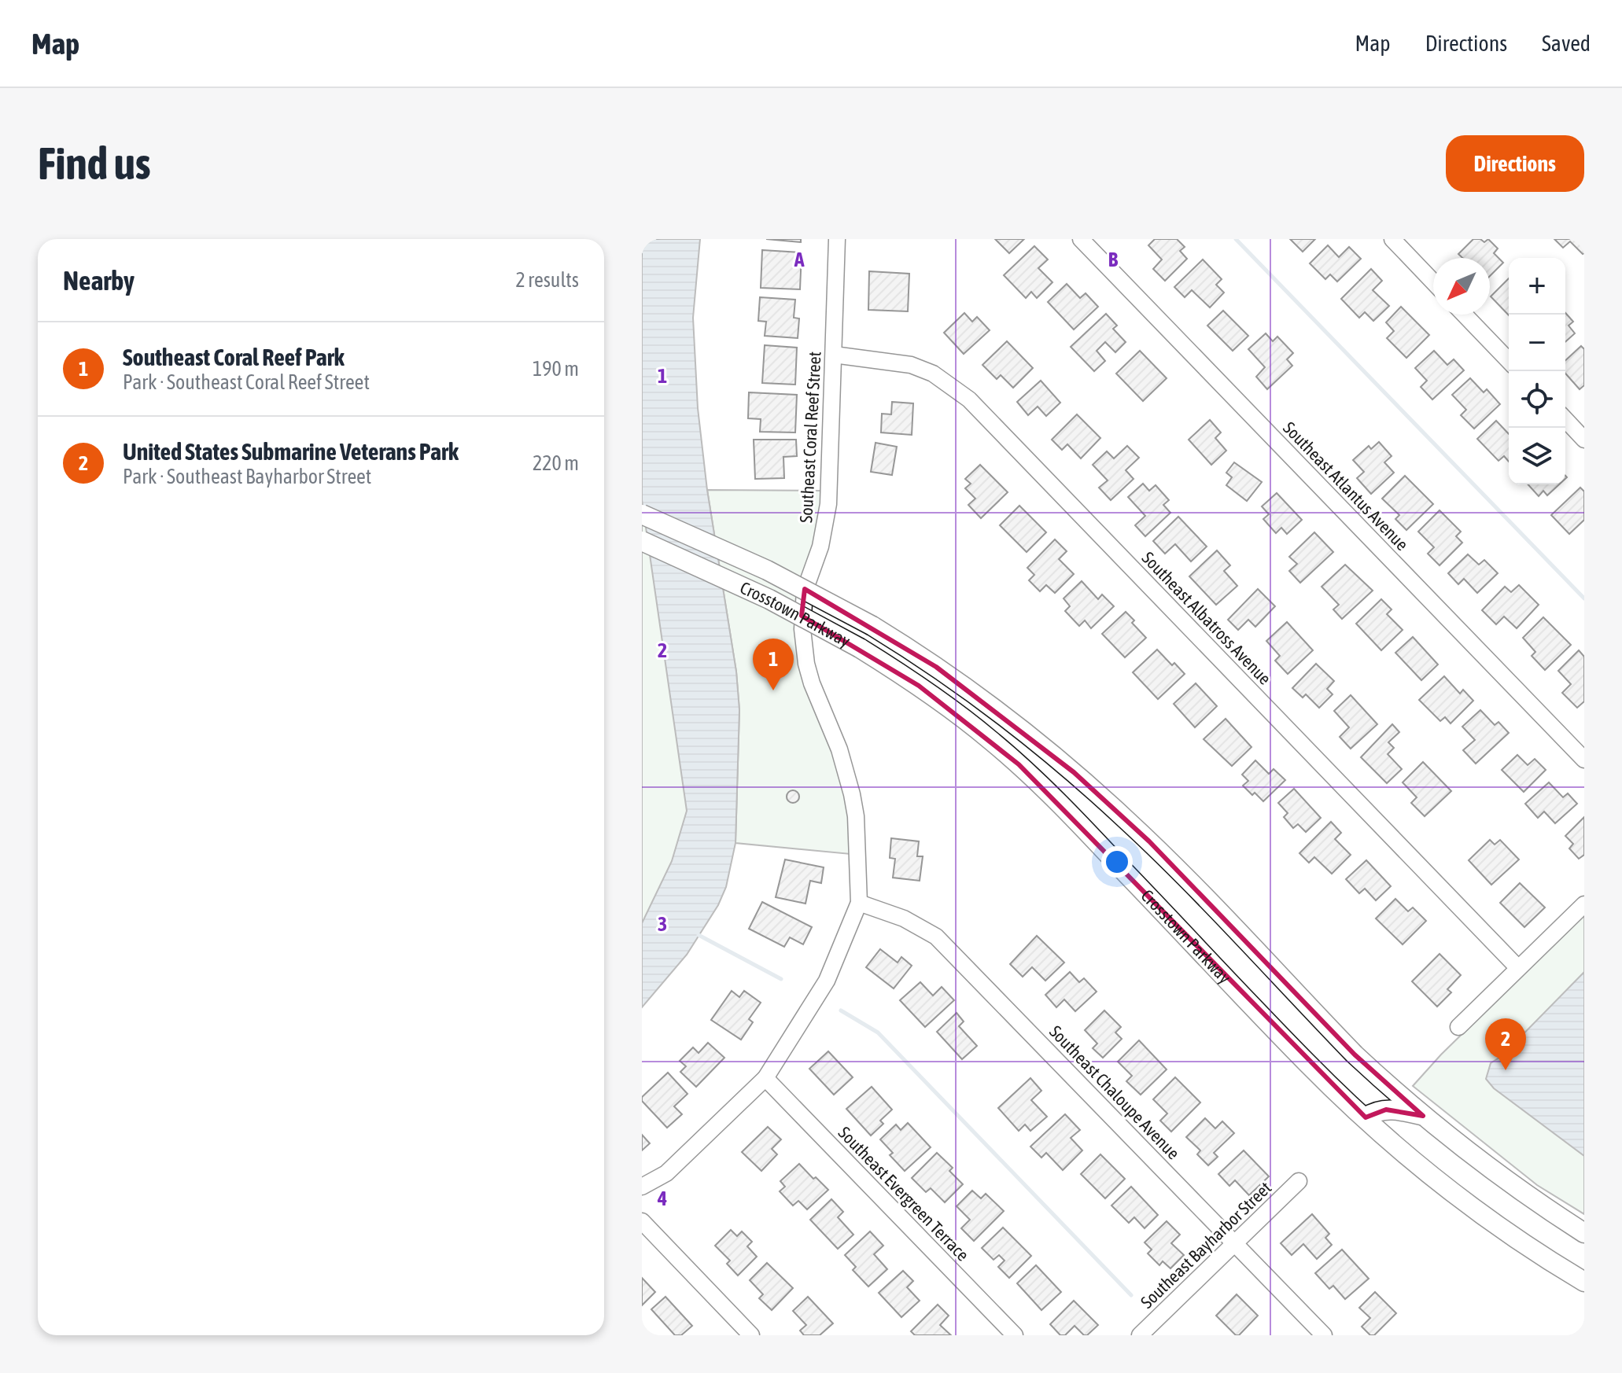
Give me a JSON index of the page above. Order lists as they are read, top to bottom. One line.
{"streets":{"main road":["Crosstown Parkway"],"street":["Southeast Coral Reef Street","Southeast Atlantus Avenue","Southeast Albatross Avenue","Southeast Chaloupe Avenue","Southeast Evergreen Terrace","Southeast Bayharbor Street"]},"crossings":[["Southeast Coral Reef Street","Southeast Albatross Avenue"],["Southeast Coral Reef Street","Southeast Chaloupe Avenue"],["Southeast Coral Reef Street","Southeast Evergreen Terrace"],["Southeast Chaloupe Avenue","Southeast Bayharbor Street"]],"north":"bottom left","page":{"header":"Map","nav":["Map","Directions","Saved"],"buttons":"Directions","title":"Find us","heading":["Nearby","2 results"],"map_buttons":["+","−"],"list":[{"mark":"1","name":"Southeast Coral Reef Park","note":"Park · Southeast Coral Reef Street","value":"190 m"},{"mark":"2","name":"United States Submarine Veterans Park","note":"Park · Southeast Bayharbor Street","value":"220 m"}],"pins":["1","2"]},"grid":{"columns":["A","B"],"rows":["1","2","3","4"]}}
